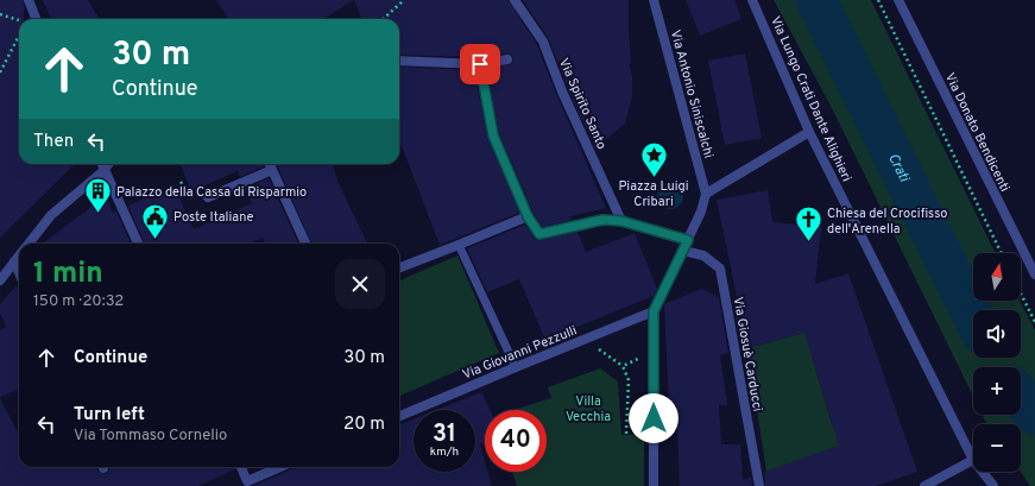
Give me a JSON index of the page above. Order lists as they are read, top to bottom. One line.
{"streets":{"street":["Via Antonio Siniscalchi","Via Lungo Crati Dante Alighieri","Via Spirito Santo","Via Donato Bendicenti","Via Giovanni Pezzulli","Via Giosuè Carducci"]},"water":["Crati"],"parks":["Villa Vecchia"],"places":{"place":["Piazza Luigi Cribari"],"building":["Palazzo della Cassa di Risparmio"],"public building":["Poste Italiane"],"church":["Chiesa del Crocifisso dell'Arenella"]},"north":"top","page":{"turn":["30 m","Continue"],"then":"Then","heading":["1 min","150 m · 20:32"],"map_buttons":["+","−"],"list":[{"name":"Continue","value":"30 m"},{"name":"Turn left","note":"Via Tommaso Cornelio","value":"20 m"}],"speed":"31 km/h","limit":"40"}}
